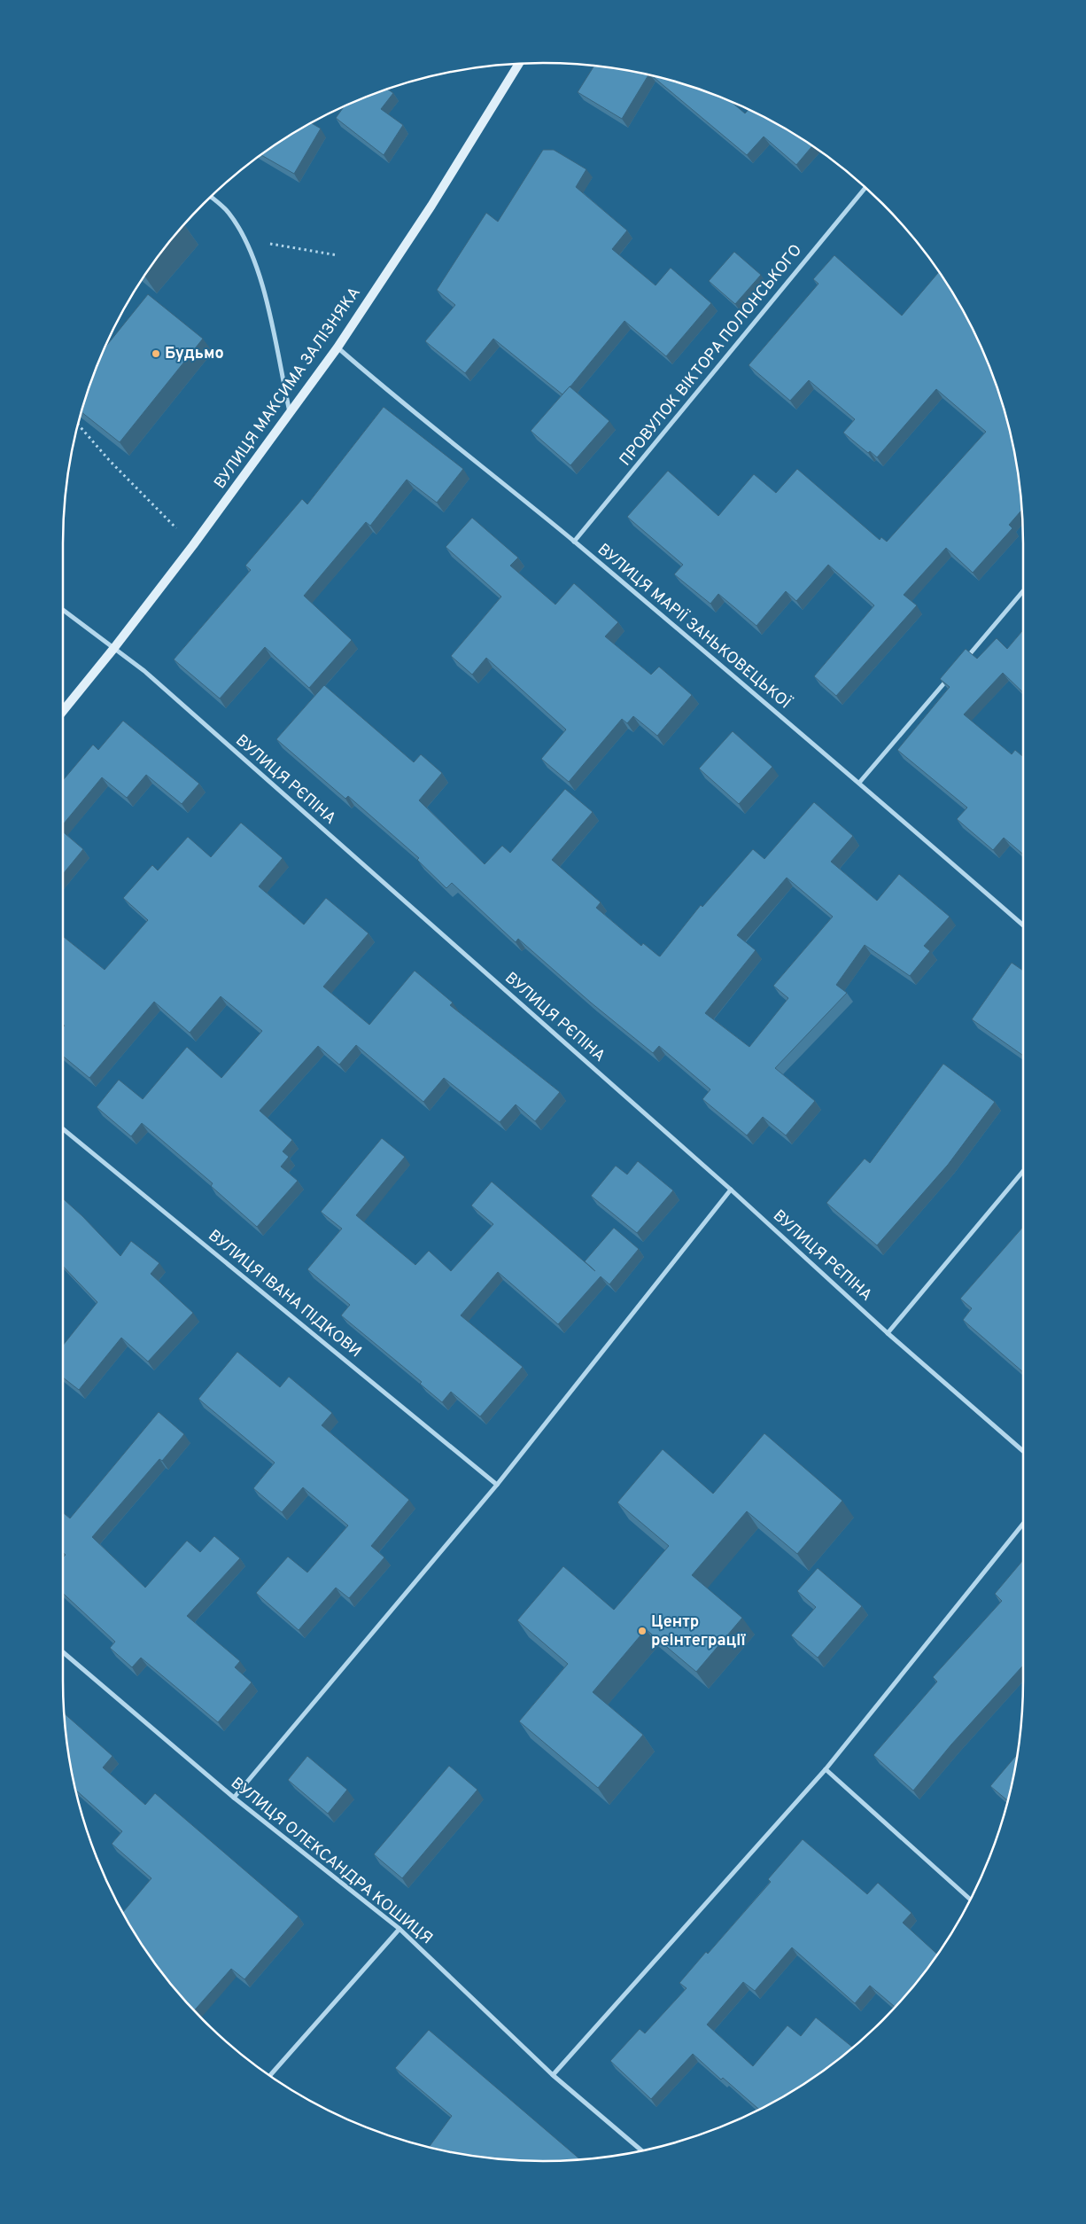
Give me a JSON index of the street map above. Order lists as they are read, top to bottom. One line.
{"streets":{"main road":["ВУЛИЦЯ МАКСИМА ЗАЛІЗНЯКА"],"street":["ПРОВУЛОК ВІКТОРА ПОЛОНСЬКОГО","ВУЛИЦЯ МАРІЇ ЗАНЬКОВЕЦЬКОЇ","ВУЛИЦЯ РЄПІНА","ВУЛИЦЯ ІВАНА ПІДКОВИ","ВУЛИЦЯ ОЛЕКСАНДРА КОШИЦЯ"]},"crossings":[["ПРОВУЛОК ВІКТОРА ПОЛОНСЬКОГО","ВУЛИЦЯ МАРІЇ ЗАНЬКОВЕЦЬКОЇ"],["ВУЛИЦЯ МАКСИМА ЗАЛІЗНЯКА","ВУЛИЦЯ МАРІЇ ЗАНЬКОВЕЦЬКОЇ"],["ВУЛИЦЯ МАКСИМА ЗАЛІЗНЯКА","ВУЛИЦЯ РЄПІНА"]],"places":["Будьмо","Центр реінтеграції"]}
